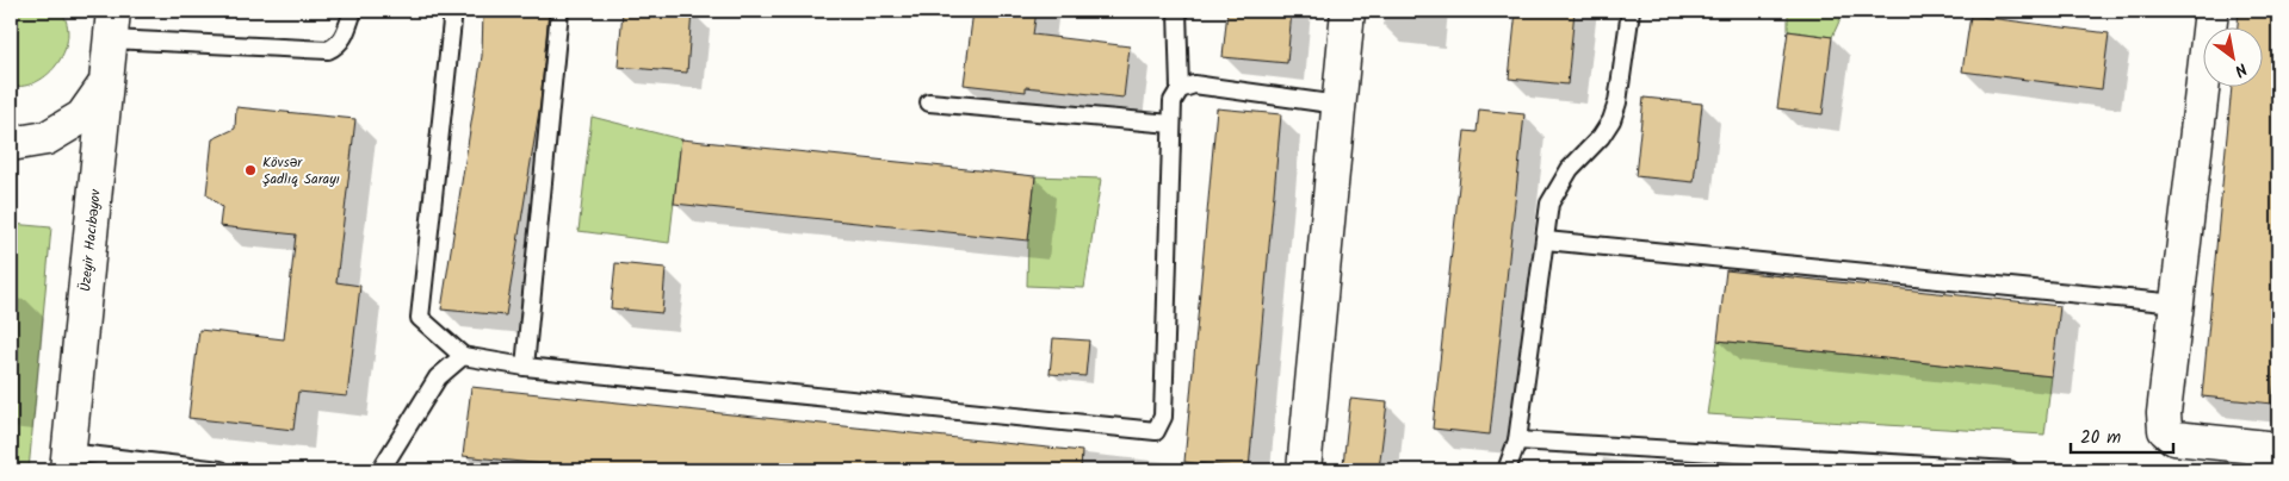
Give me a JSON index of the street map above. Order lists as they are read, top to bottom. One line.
{"streets":{"street":["Üzeyir Hacıbəyov"]},"places":["Kövsər Şadlıq Sarayı"],"scale_bar":"20 m","north":"bottom right"}
